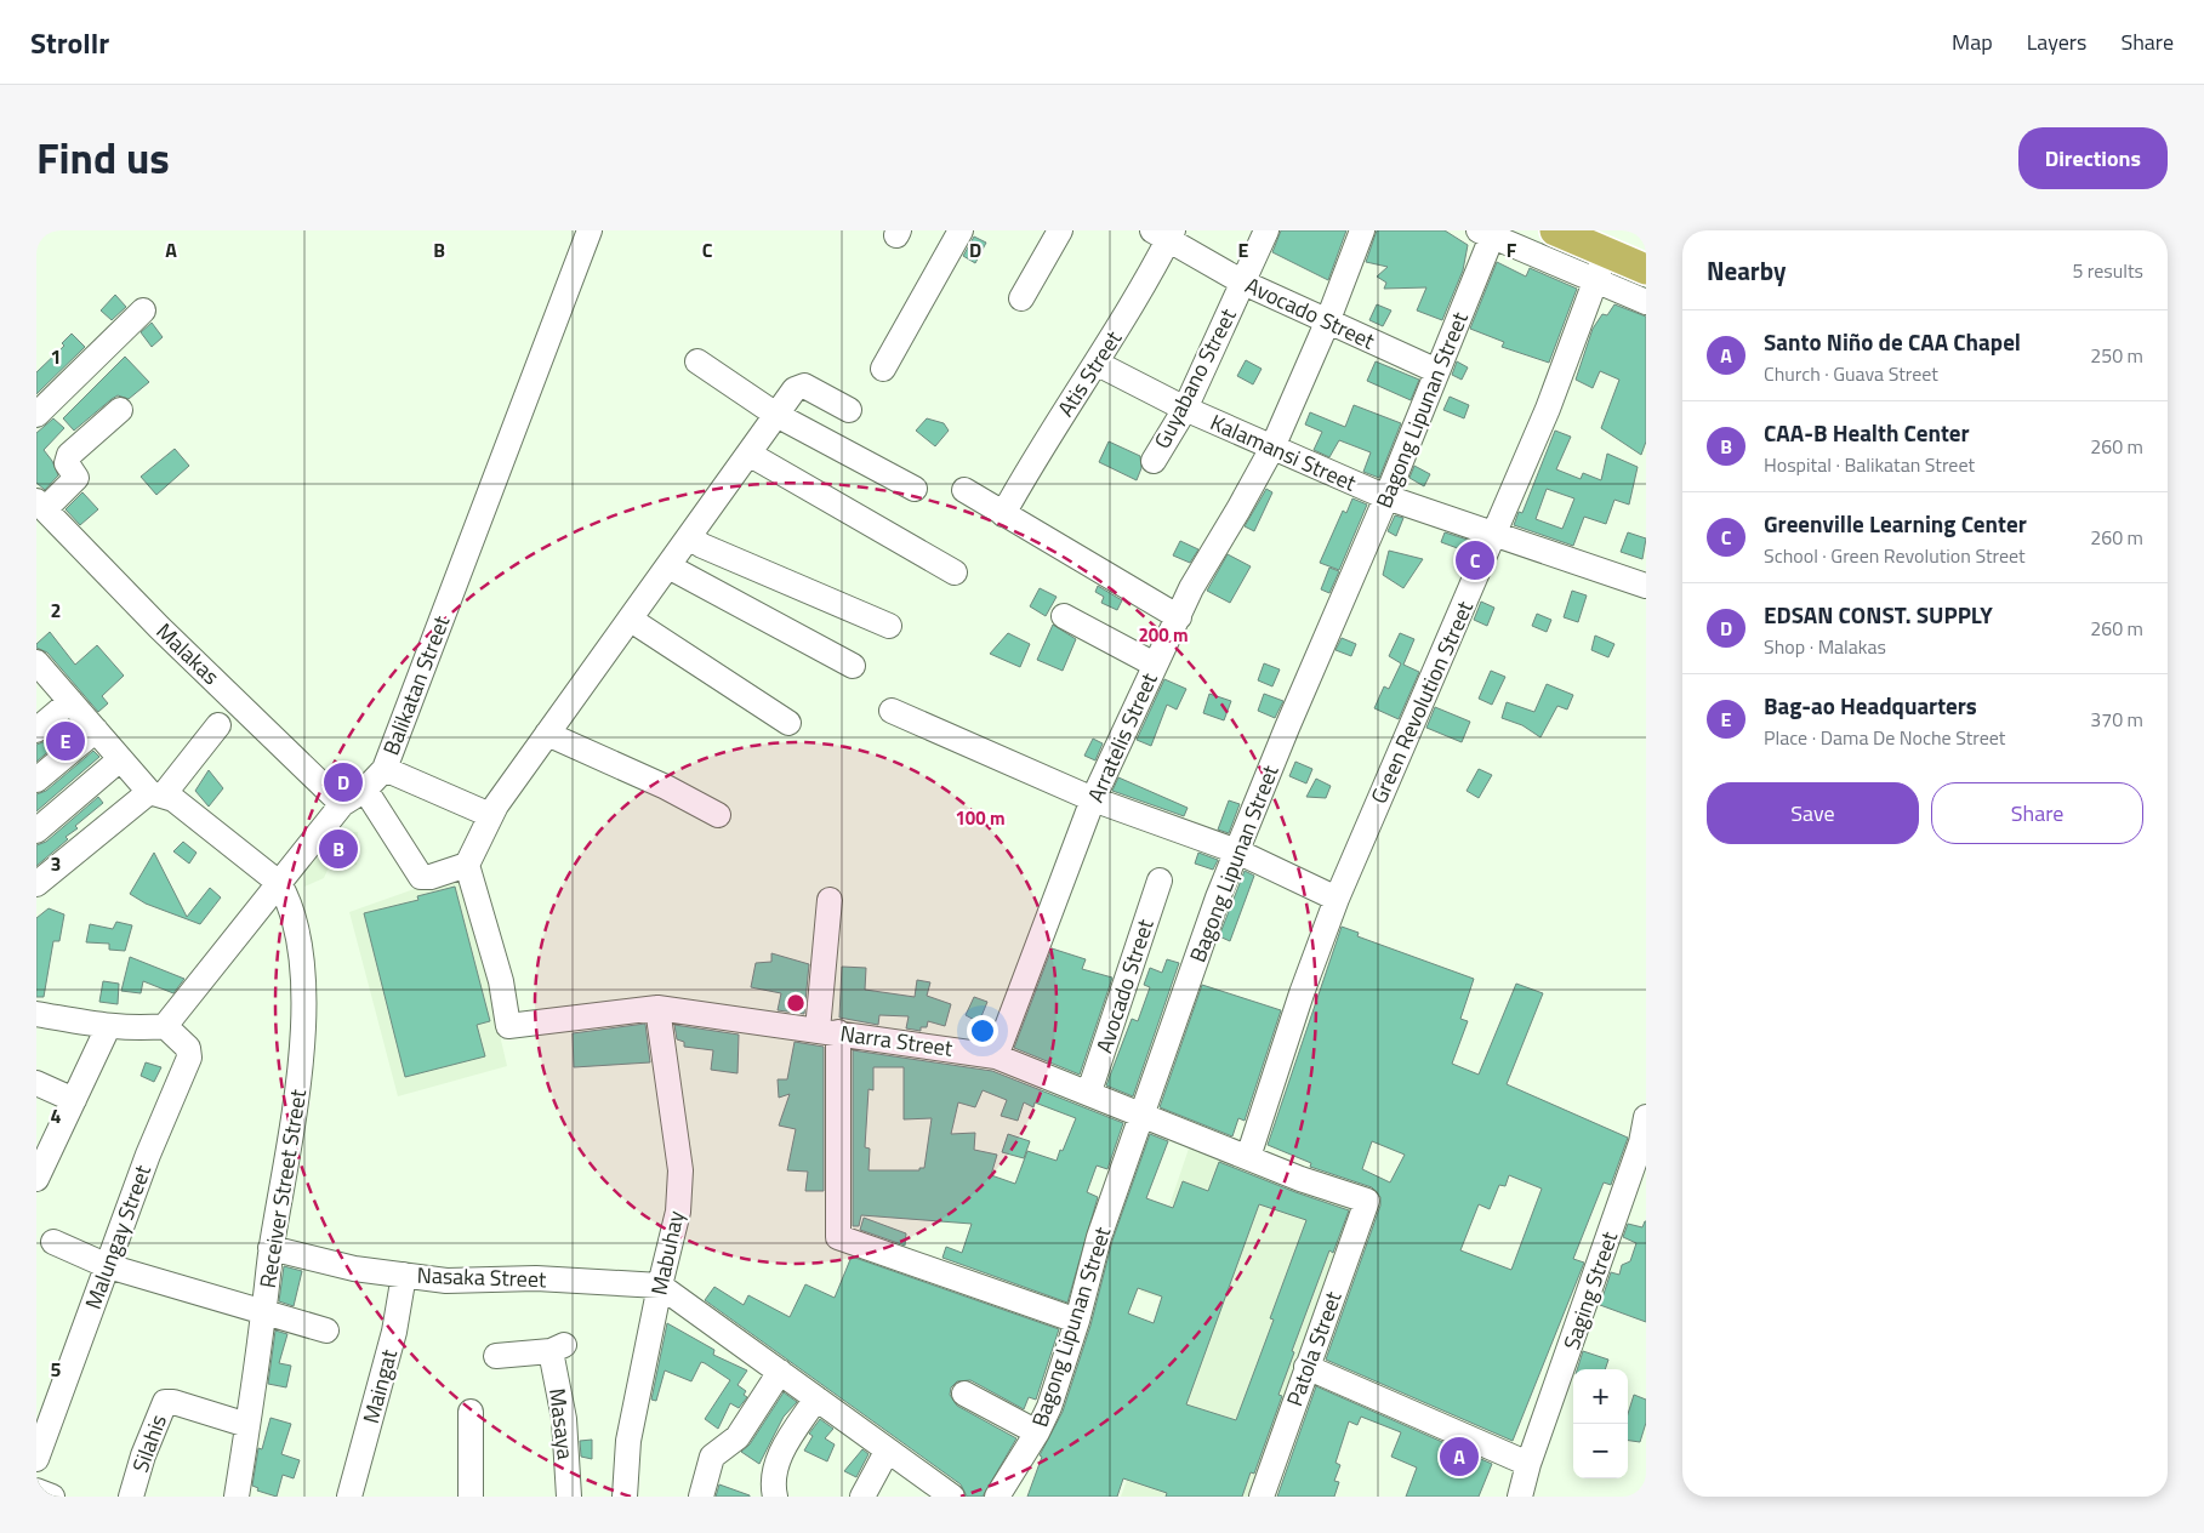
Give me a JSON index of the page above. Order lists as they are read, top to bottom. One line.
{"streets":{"street":["Avocado Street","Atis Street","Guyabano Street","Bagong Lipunan Street","Kalamansi Street","Malakas","Balikatan Street","Green Revolution Street","Arratelis Street","Narra Street","Receiver Street Street","Malungay Street","Mabuhay","Nasaka Street","Saging Street","Patola Street","Maingat","Masaya","Silahis"]},"crossings":[["Avocado Street","Atis Street"],["Avocado Street","Guyabano Street"],["Avocado Street","Bagong Lipunan Street"],["Avocado Street","Arratelis Street"],["Avocado Street","Narra Street"],["Atis Street","Kalamansi Street"],["Guyabano Street","Kalamansi Street"],["Bagong Lipunan Street","Kalamansi Street"],["Bagong Lipunan Street","Narra Street"],["Kalamansi Street","Green Revolution Street"],["Kalamansi Street","Arratelis Street"],["Malakas","Balikatan Street"],["Balikatan Street","Receiver Street Street"],["Balikatan Street","Malungay Street"],["Green Revolution Street","Narra Street"],["Arratelis Street","Narra Street"],["Narra Street","Mabuhay"],["Narra Street","Patola Street"],["Receiver Street Street","Nasaka Street"],["Receiver Street Street","Silahis"],["Mabuhay","Nasaka Street"],["Nasaka Street","Maingat"]],"page":{"header":"Strollr","nav":["Map","Layers","Share"],"title":"Find us","buttons":["Directions",["Save","Share"]],"heading":["Nearby","5 results"],"list":[{"mark":"A","name":"Santo Niño de CAA Chapel","note":"Church · Guava Street","value":"250 m"},{"mark":"B","name":"CAA-B Health Center","note":"Hospital · Balikatan Street","value":"260 m"},{"mark":"C","name":"Greenville Learning Center","note":"School · Green Revolution Street","value":"260 m"},{"mark":"D","name":"EDSAN CONST. SUPPLY","note":"Shop · Malakas","value":"260 m"},{"mark":"E","name":"Bag-ao Headquarters","note":"Place · Dama De Noche Street","value":"370 m"}],"pins":["C","E","D","B","A"],"map_buttons":["+","−"]},"grid":{"columns":["A","B","C","D","E","F"],"rows":["1","2","3","4","5"]},"rings":["200 m","100 m"]}
